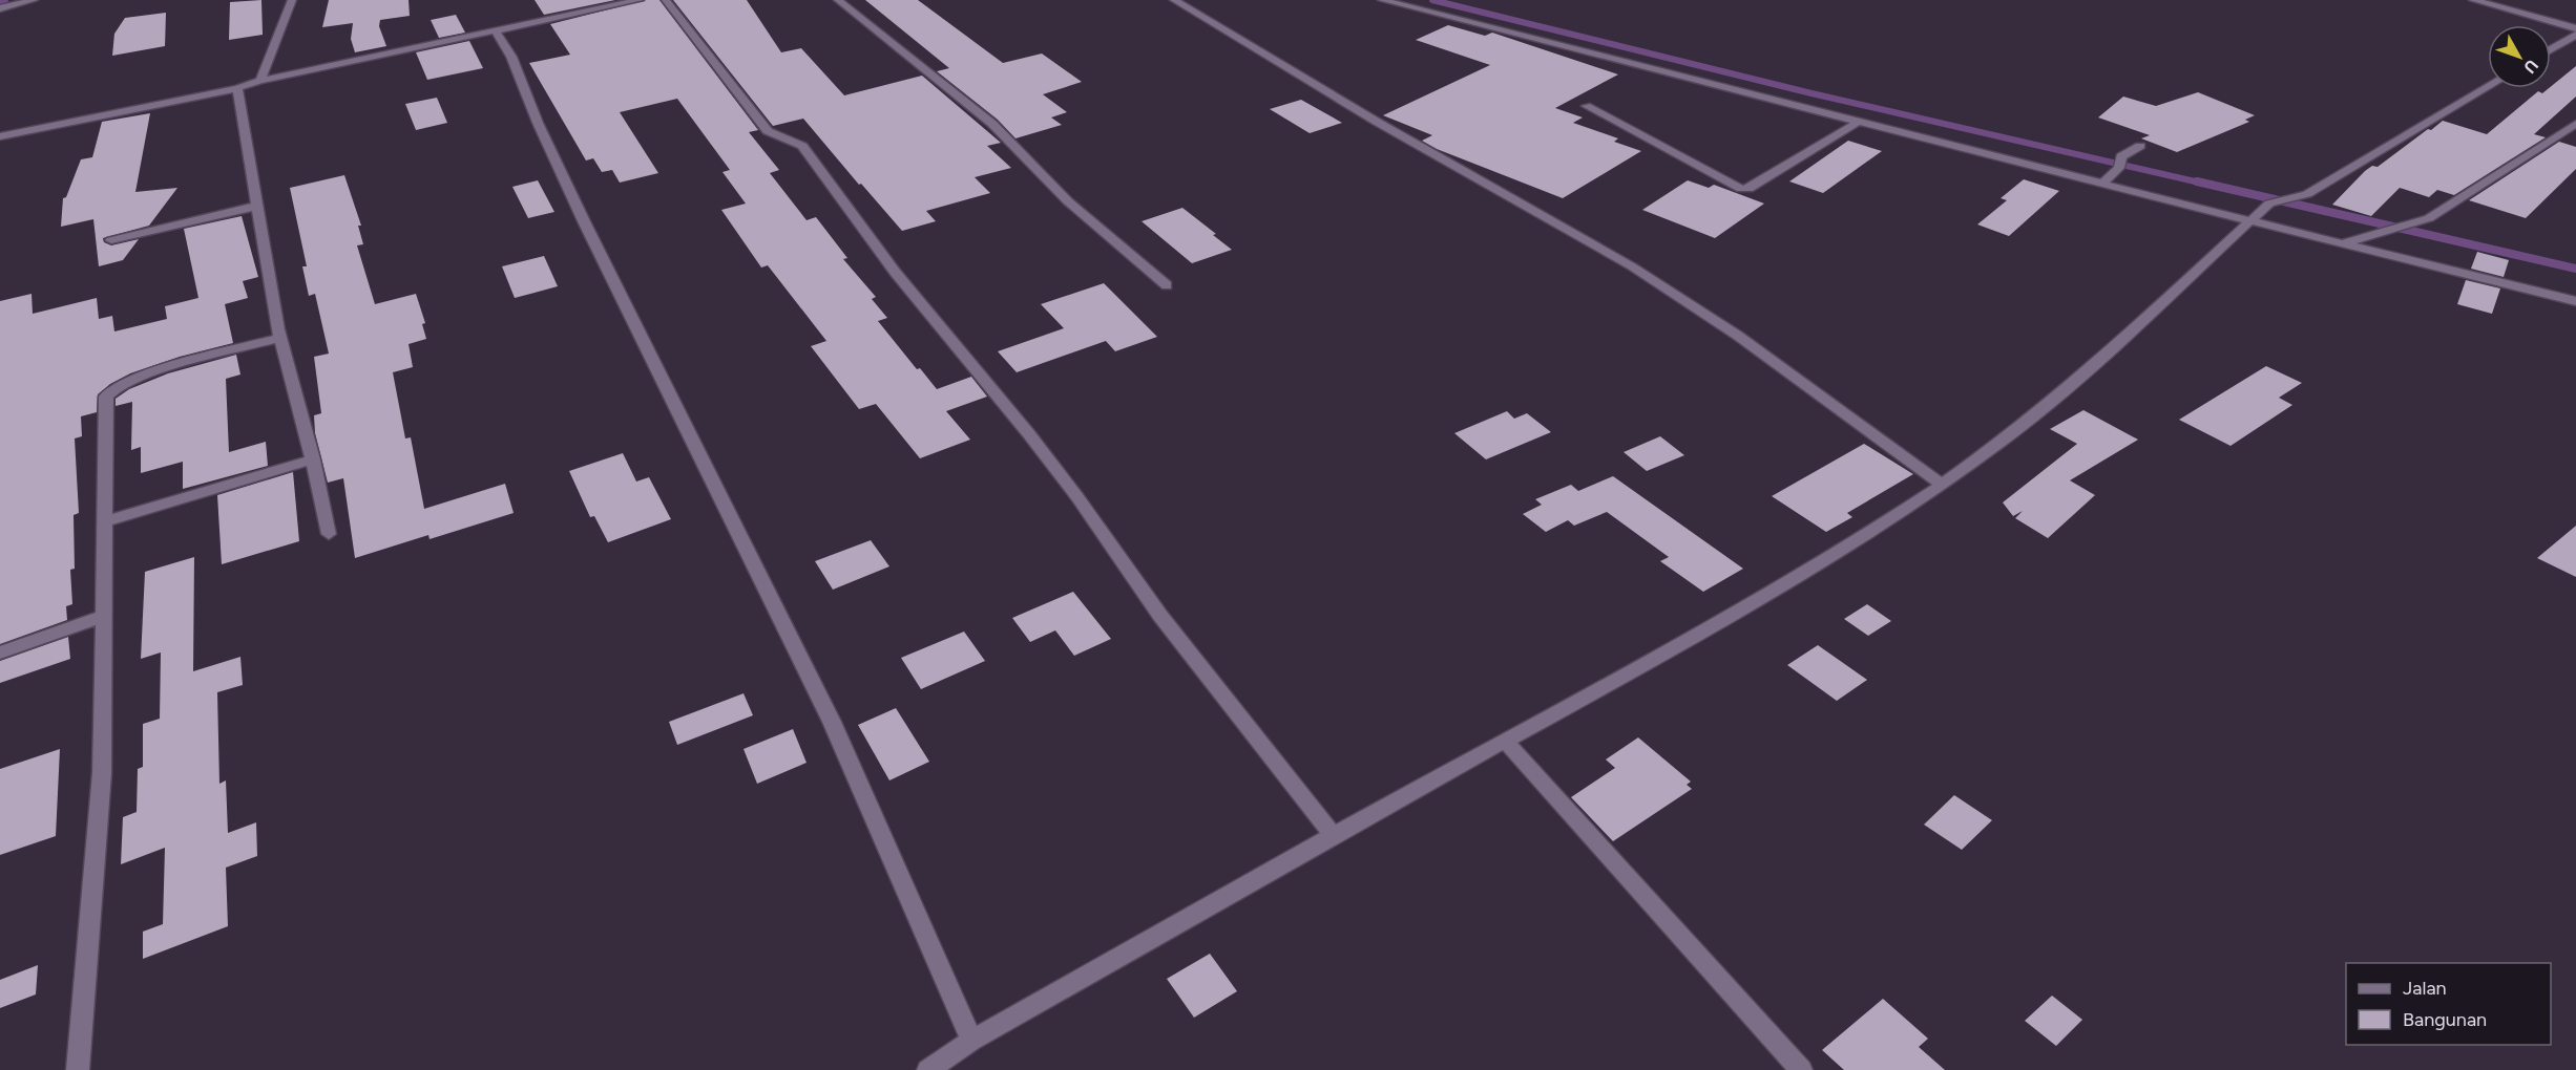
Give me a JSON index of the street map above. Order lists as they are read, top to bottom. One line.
{"legend":["Jalan","Bangunan"],"north":"bottom right"}
